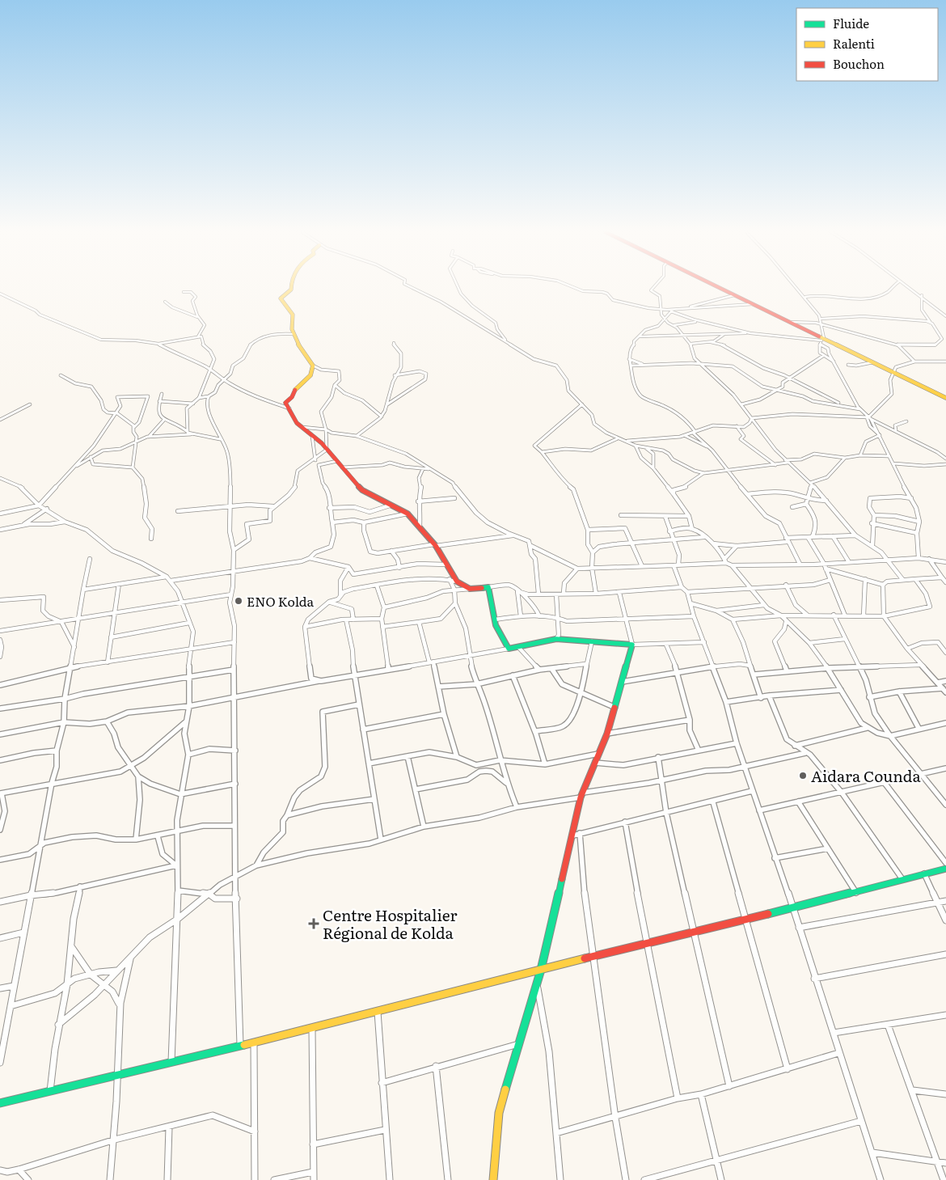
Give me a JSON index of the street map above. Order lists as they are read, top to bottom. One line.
{"places":{"other":["ENO Kolda","Aidara Counda"],"health":["Centre Hospitalier Régional de Kolda"]},"legend":["Fluide","Ralenti","Bouchon"]}
